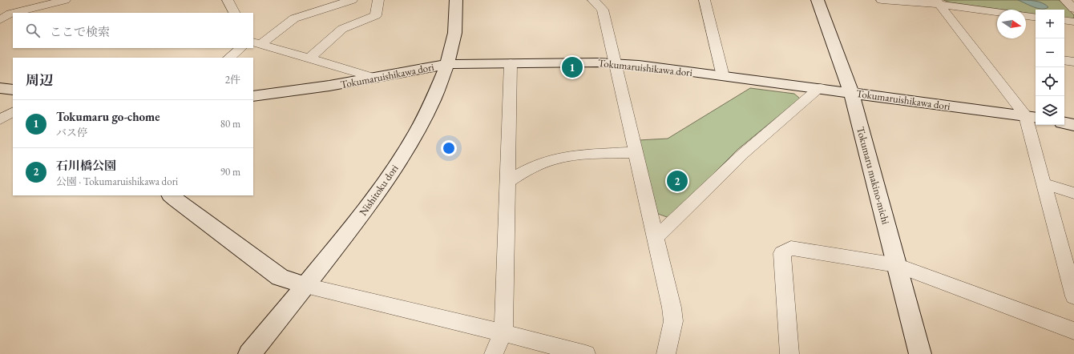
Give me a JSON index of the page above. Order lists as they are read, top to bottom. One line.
{"streets":{"street":["Tokumaruishikawa dori","Tokumaru makino-michi","Nishitoku dori"]},"crossings":[["Tokumaruishikawa dori","Tokumaru makino-michi"],["Tokumaruishikawa dori","Nishitoku dori"]],"north":"right","page":{"map_buttons":["+","−"],"search":"ここで検索","pins":["1","2"],"heading":["周辺","2件"],"list":[{"mark":"1","name":"Tokumaru go-chome","note":"バス停","value":"80 m"},{"mark":"2","name":"石川橋公園","note":"公園 · Tokumaruishikawa dori","value":"90 m"}]}}
